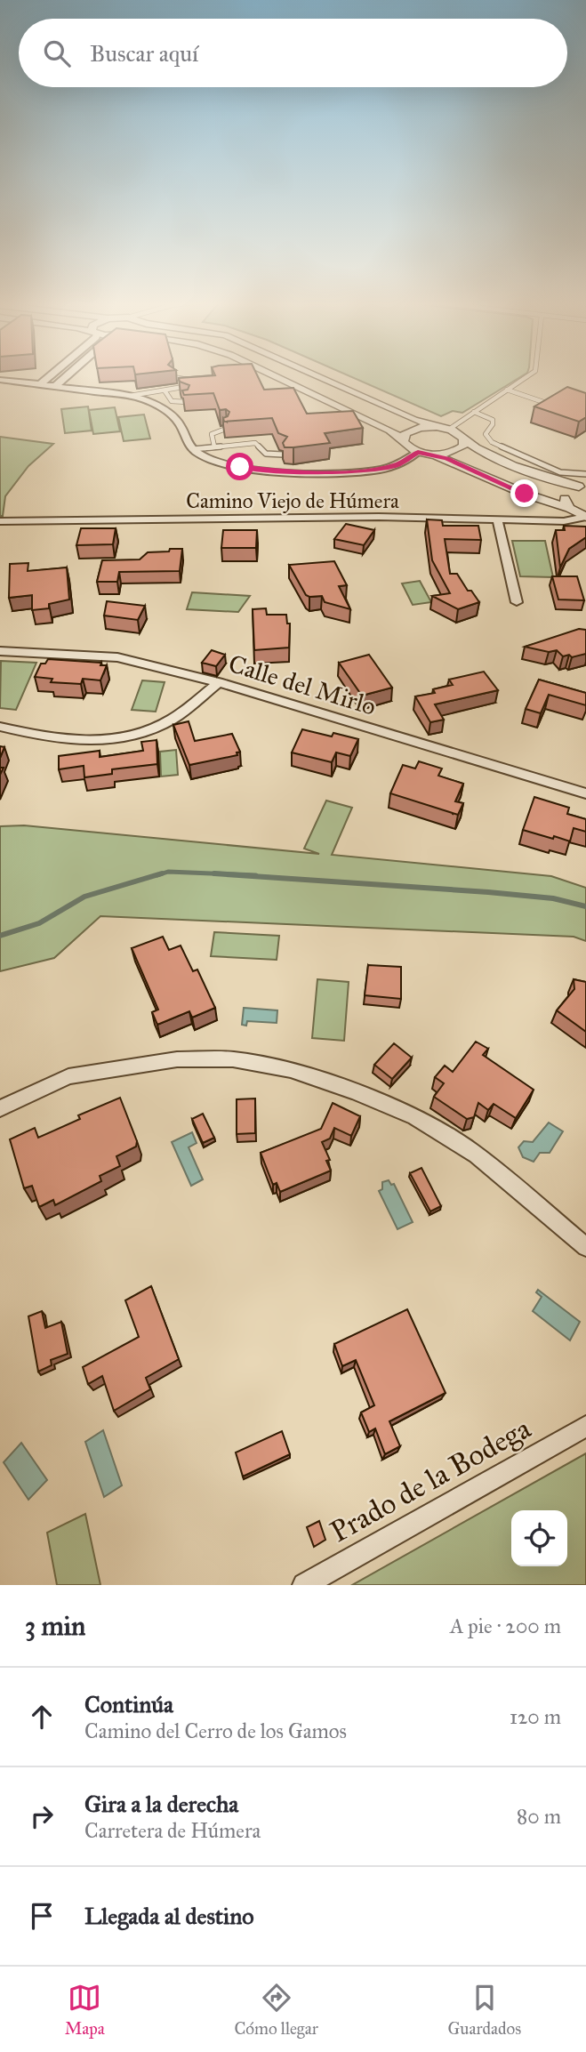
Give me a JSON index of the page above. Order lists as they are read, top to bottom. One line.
{"streets":{"street":["Camino Viejo de Húmera","Calle del Mirlo","Prado de la Bodega"]},"page":{"search":"Buscar aquí","heading":["3 min","A pie · 200 m"],"list":[["Continúa","Camino del Cerro de los Gamos","120 m"],["Gira a la derecha","Carretera de Húmera","80 m"],"Llegada al destino"],"nav":["Mapa","Cómo llegar","Guardados"]}}
